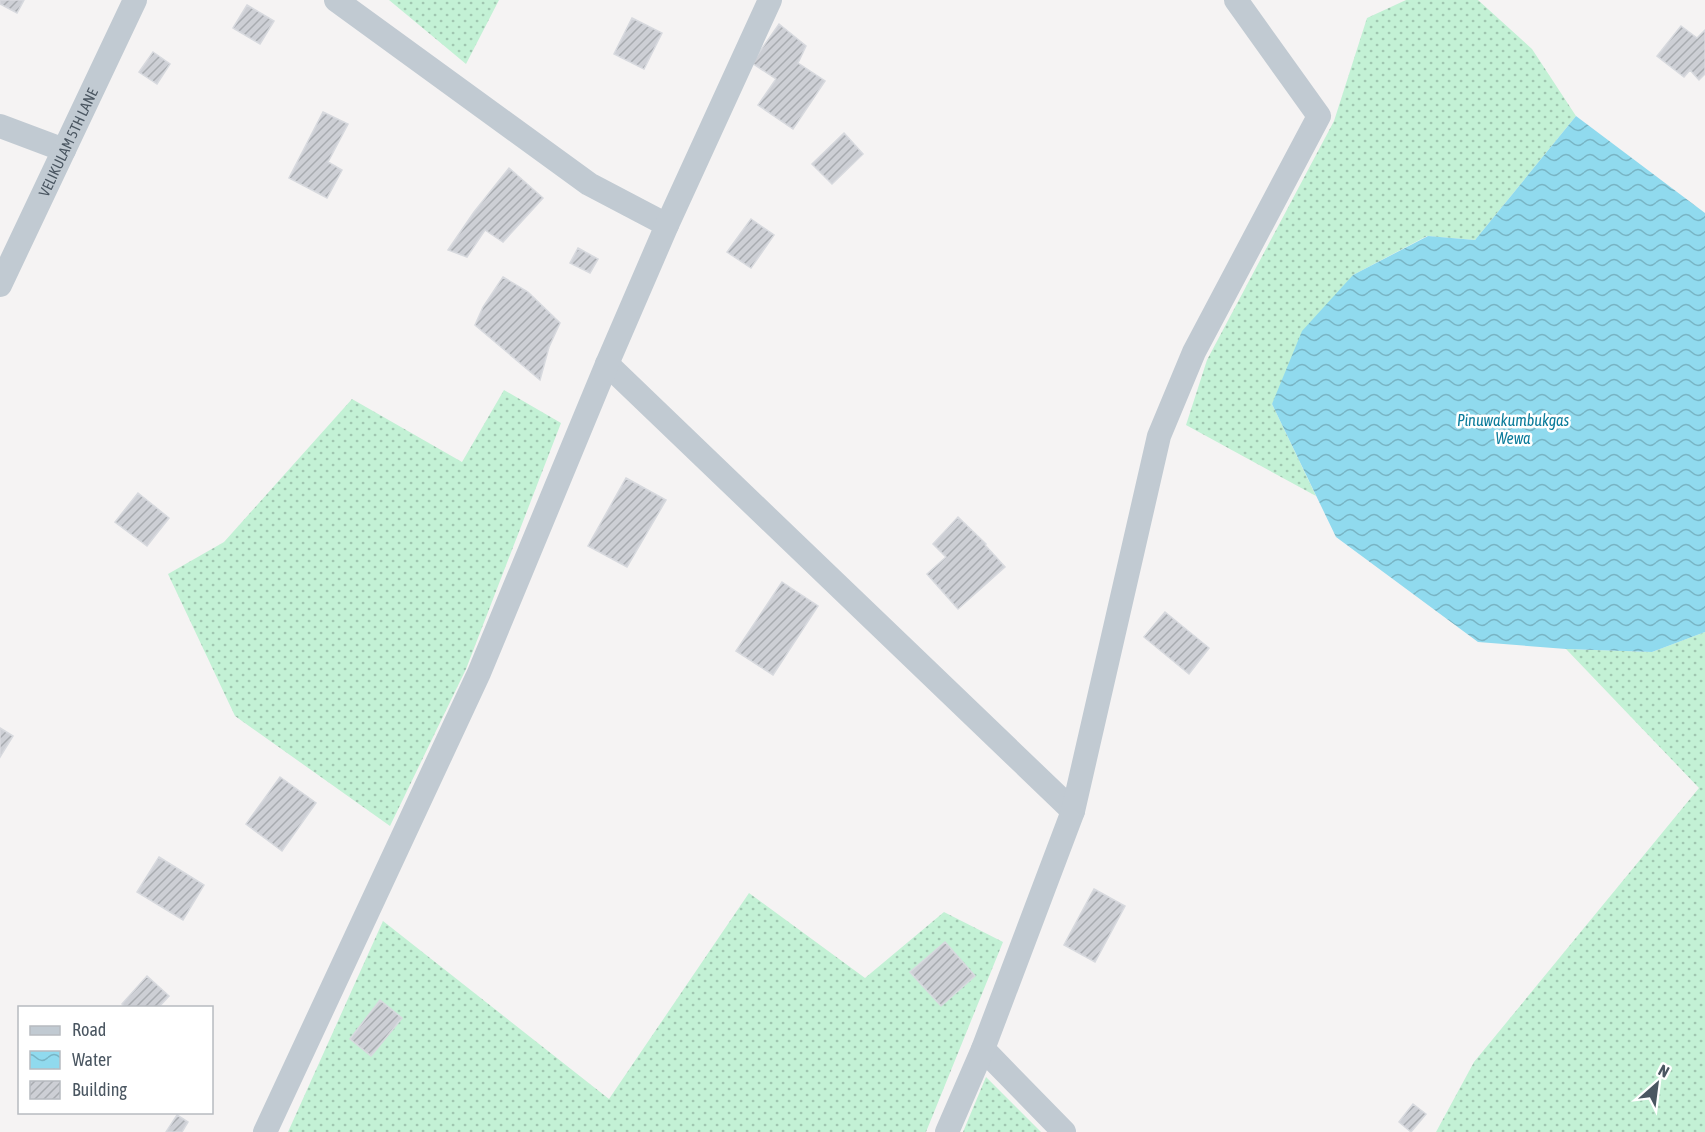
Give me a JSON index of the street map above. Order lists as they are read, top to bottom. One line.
{"streets":{"street":["VELIKULAM 5TH LANE"]},"water":["Pinuwakumbukgas Wewa"],"legend":["Road","Water","Building"],"north":"top right"}
